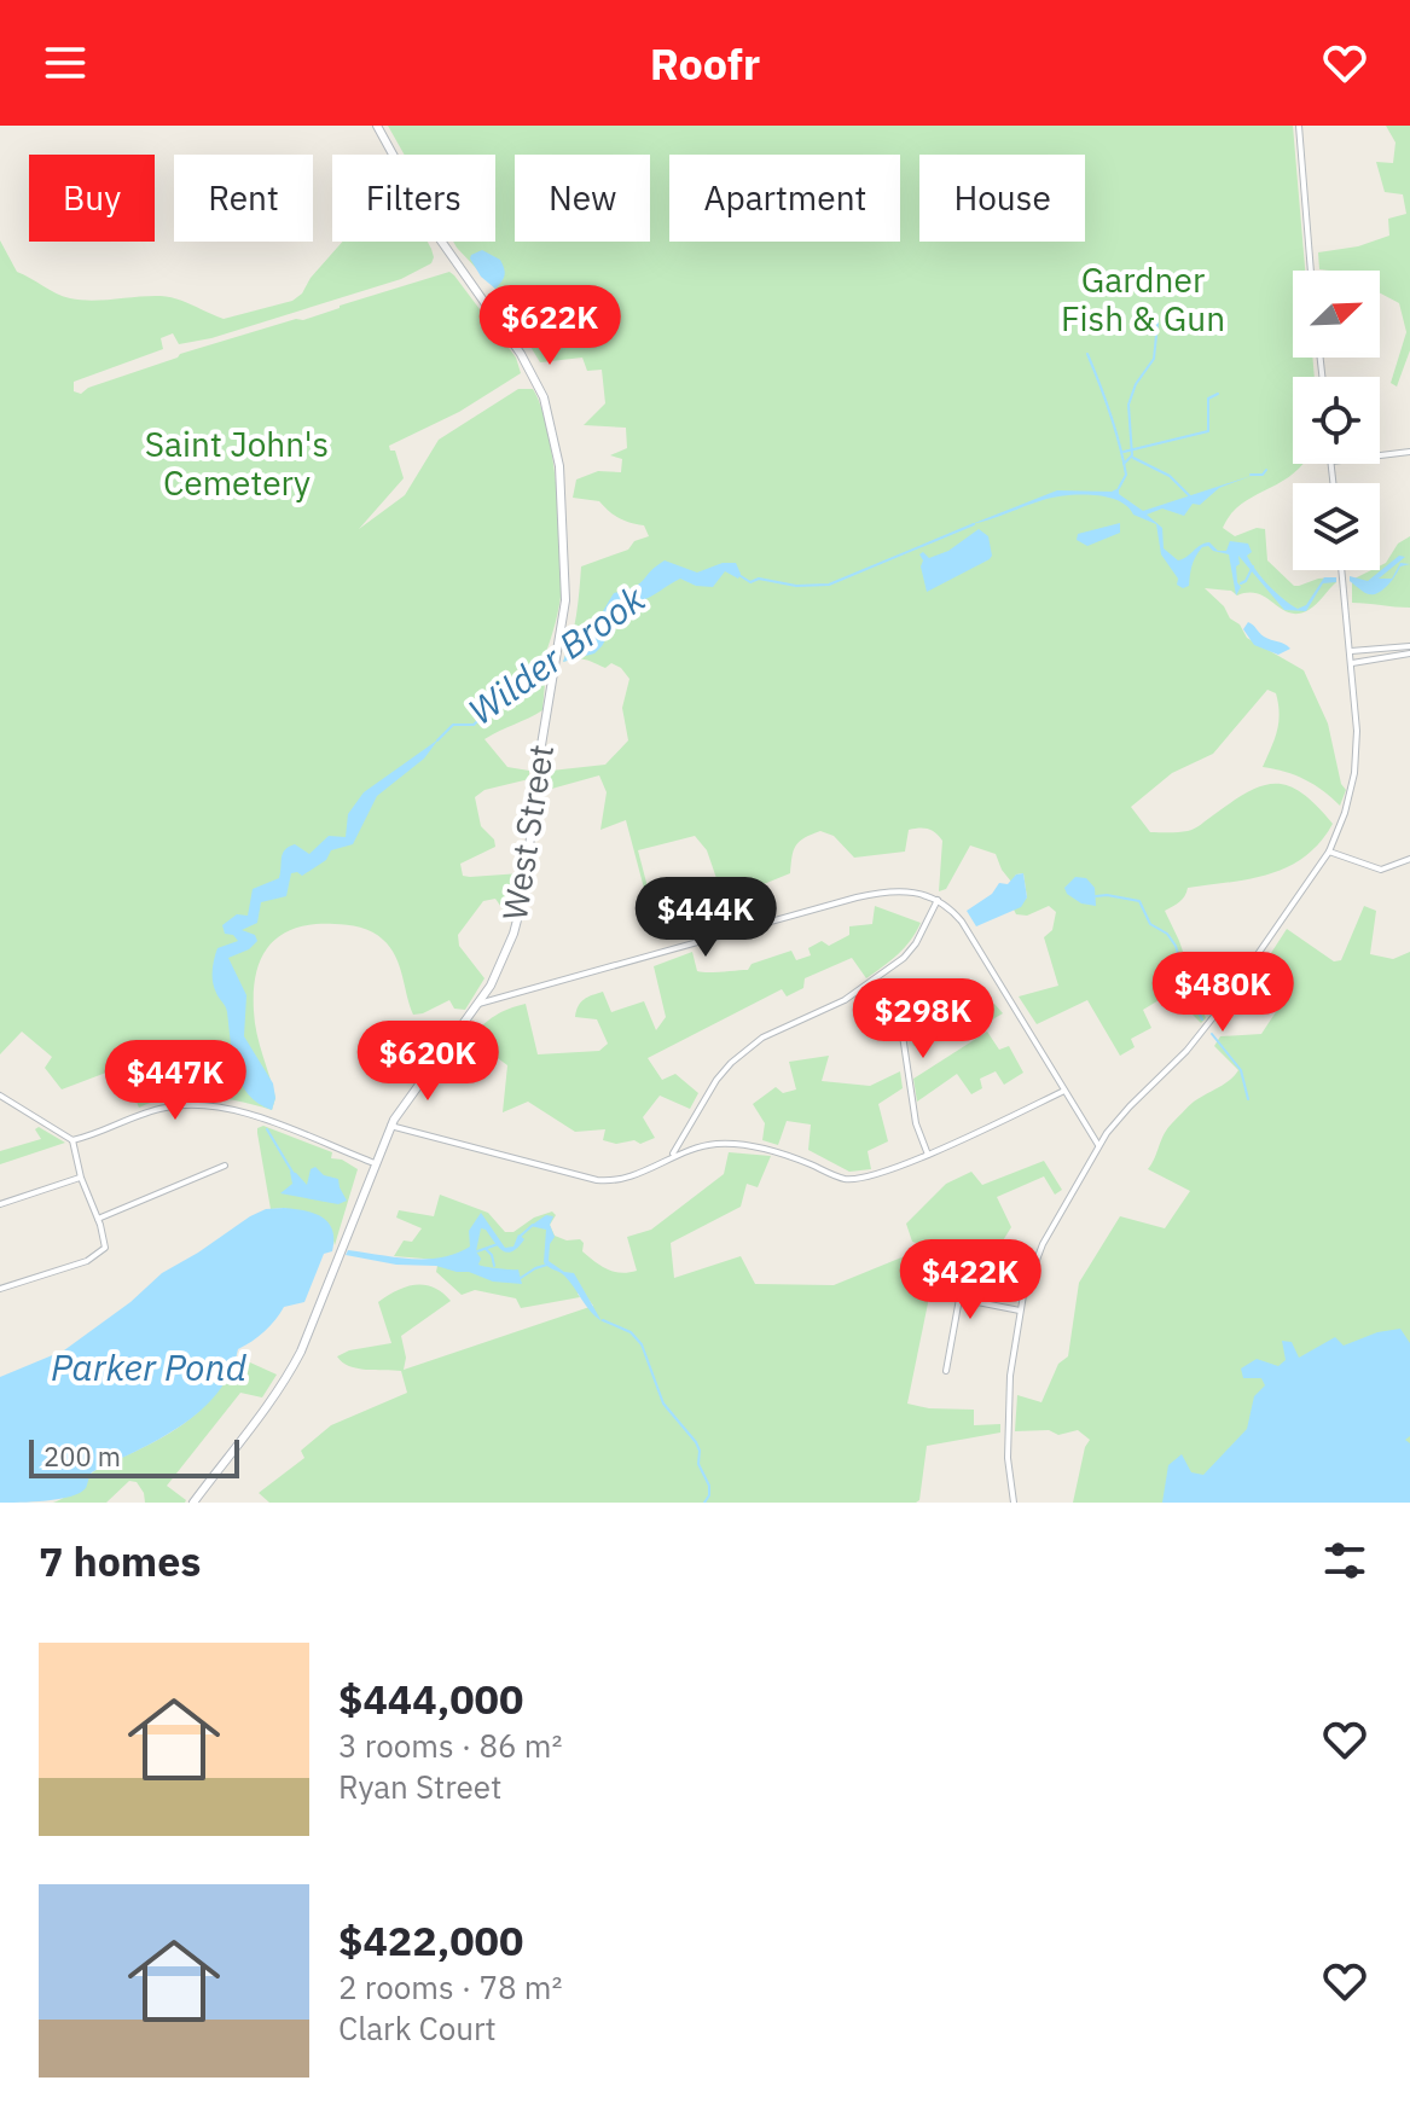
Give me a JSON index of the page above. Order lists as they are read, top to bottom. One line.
{"streets":{"main road":["West Street"]},"water":["Wilder Brook","Parker Pond"],"parks":["Gardner Fish & Gun","Saint John's Cemetery"],"scale_bar":"200 m","north":"top right","page":{"header":"Roofr","chip":["Buy","Rent","Filters","New","Apartment","House"],"price":["$622K","$444K","$480K","$298K","$620K","$447K","$422K"],"scale":"200 m","heading":"7 homes","list":[{"name":"$444,000","note":"3 rooms · 86 m² · Ryan Street"},{"name":"$422,000","note":"2 rooms · 78 m² · Clark Court"}]}}
